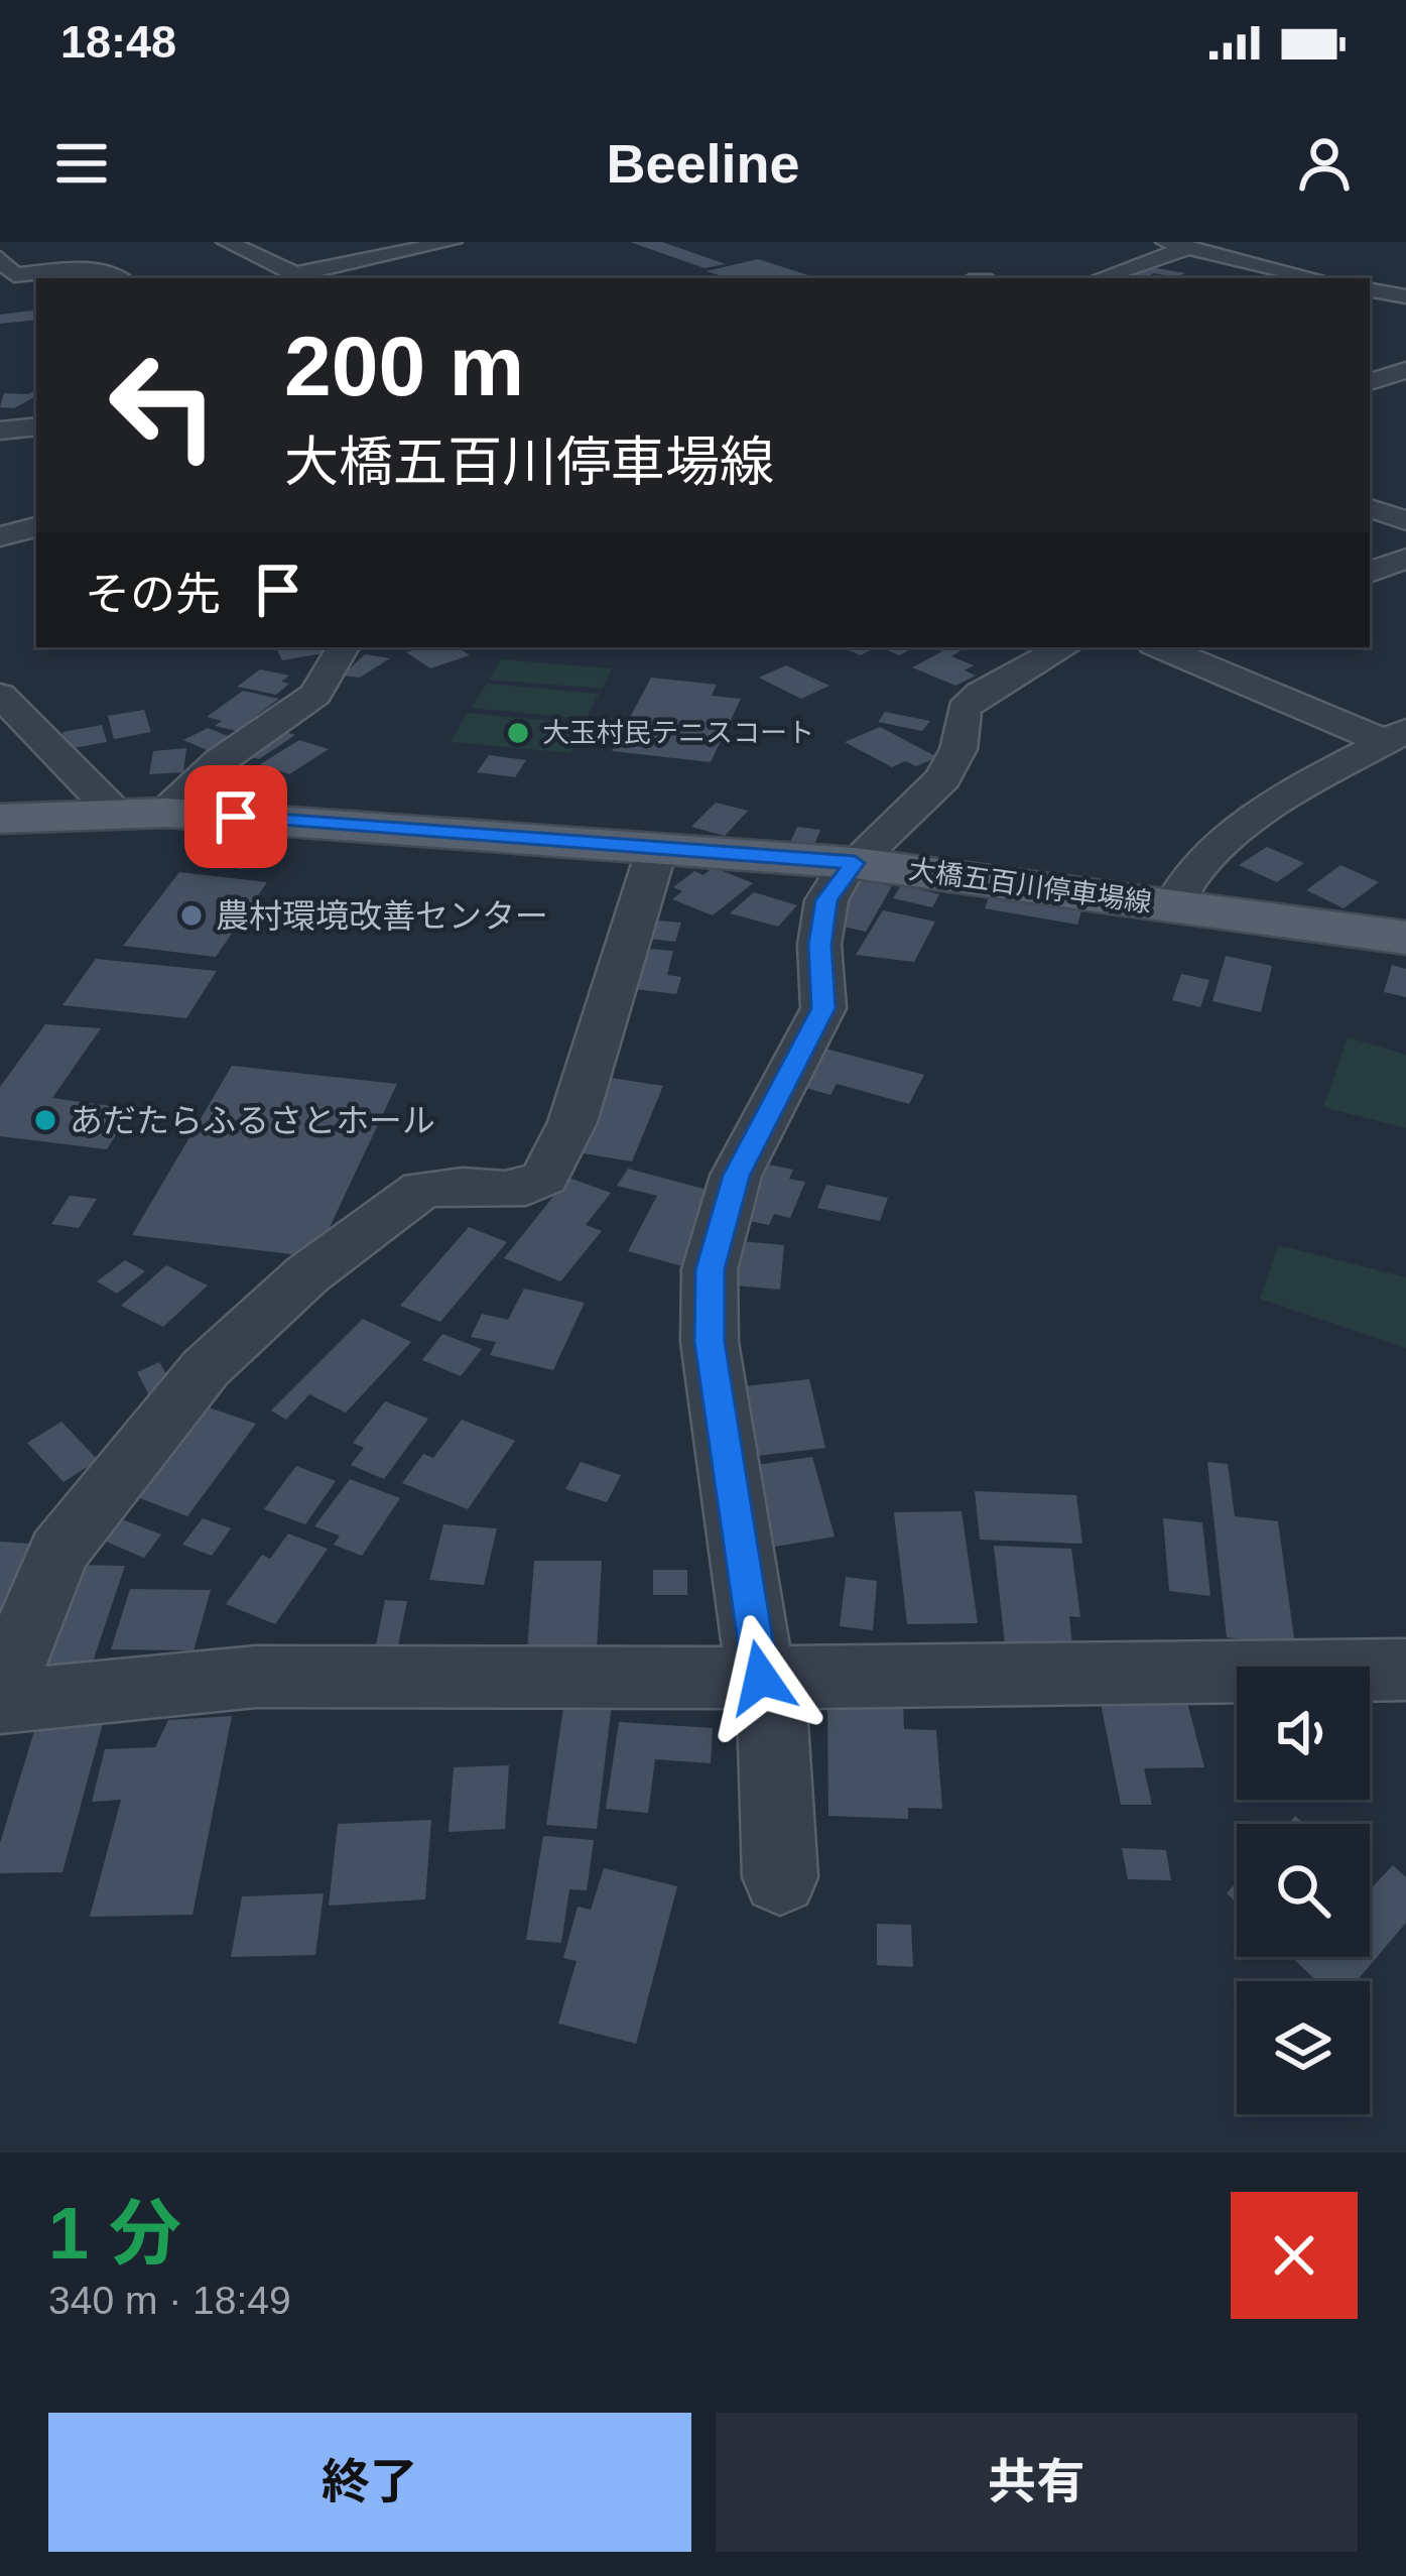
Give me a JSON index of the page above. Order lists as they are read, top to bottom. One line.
{"streets":{"main road":["大橋五百川停車場線"]},"places":["大玉村民テニスコート","農村環境改善センター","あだたらふるさとホール"],"page":{"status":"18:48","header":"Beeline","turn":["200 m","大橋五百川停車場線"],"then":"その先","heading":["1 分","340 m · 18:49"],"buttons":["終了","共有"]}}
